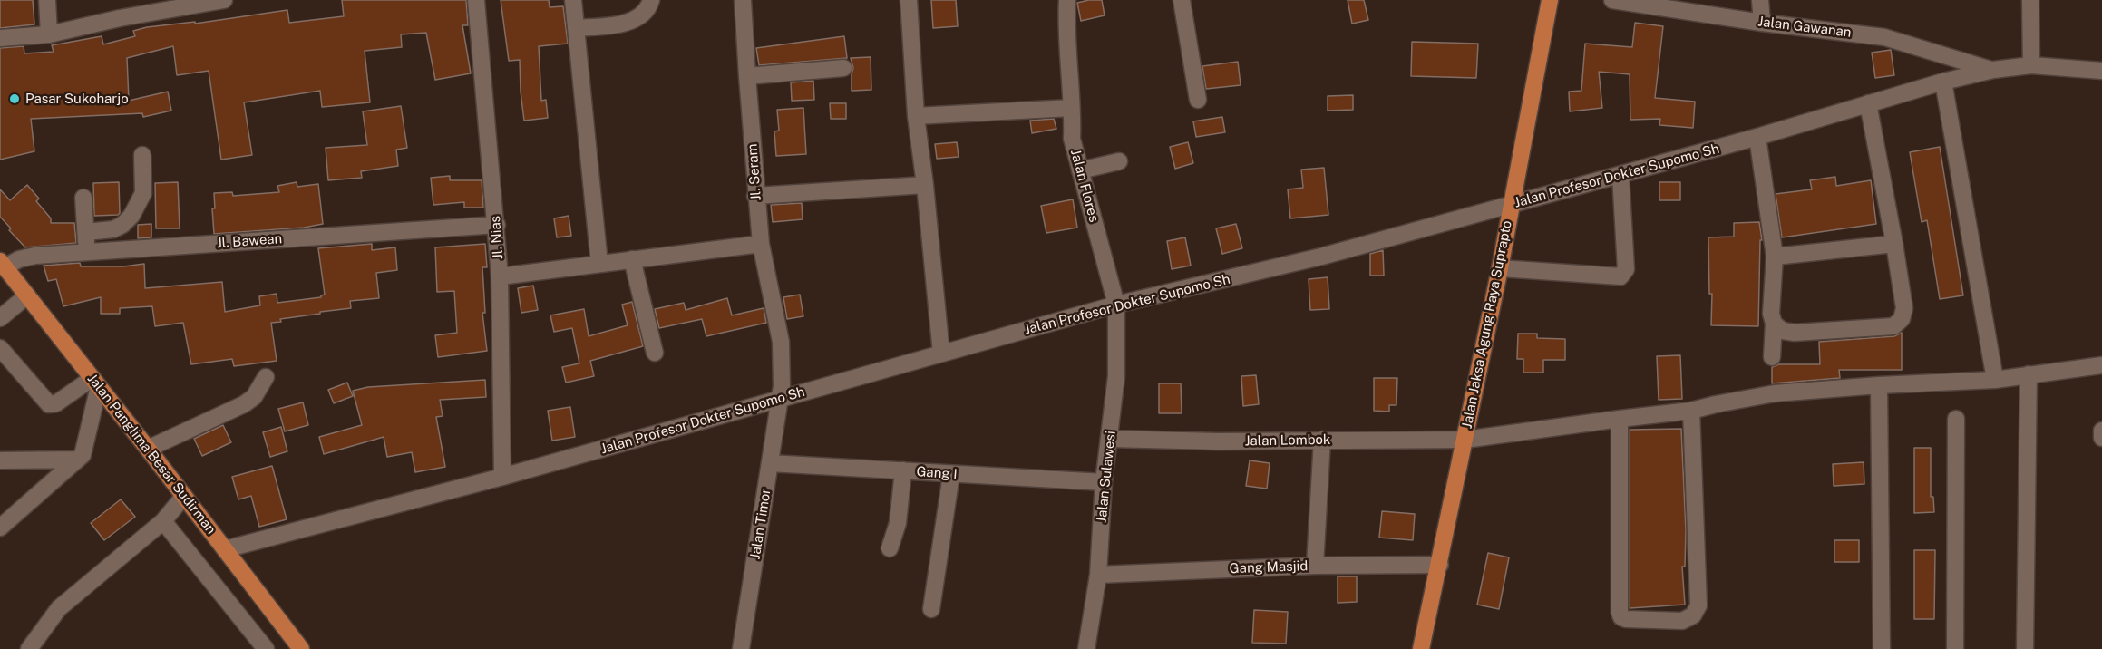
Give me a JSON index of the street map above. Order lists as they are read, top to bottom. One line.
{"streets":{"main road":["Jalan Jaksa Agung Raya Suprapto","Jalan Panglima Besar Sudirman"],"street":["Jalan Gawanan","Jl. Seram","Jalan Profesor Dokter Supomo Sh","Jalan Flores","Jl. Nias","Jl. Bawean","Jalan Lombok","Gang I","Jalan Sulawesi","Jalan Timor","Gang Masjid"]},"crossings":[["Jalan Gawanan","Jalan Profesor Dokter Supomo Sh"],["Jl. Seram","Jalan Profesor Dokter Supomo Sh"],["Jl. Seram","Jalan Timor"],["Jalan Profesor Dokter Supomo Sh","Jalan Flores"],["Jalan Profesor Dokter Supomo Sh","Jl. Nias"],["Jalan Profesor Dokter Supomo Sh","Jalan Jaksa Agung Raya Suprapto"],["Jalan Profesor Dokter Supomo Sh","Jalan Panglima Besar Sudirman"],["Jalan Profesor Dokter Supomo Sh","Jalan Sulawesi"],["Jalan Profesor Dokter Supomo Sh","Jalan Timor"],["Jalan Flores","Jalan Sulawesi"],["Jl. Nias","Jl. Bawean"],["Jl. Bawean","Jalan Panglima Besar Sudirman"],["Jalan Jaksa Agung Raya Suprapto","Jalan Lombok"],["Jalan Jaksa Agung Raya Suprapto","Gang Masjid"],["Jalan Lombok","Jalan Sulawesi"],["Gang I","Jalan Sulawesi"],["Gang I","Jalan Timor"],["Jalan Sulawesi","Gang Masjid"]],"places":["Pasar Sukoharjo"]}
